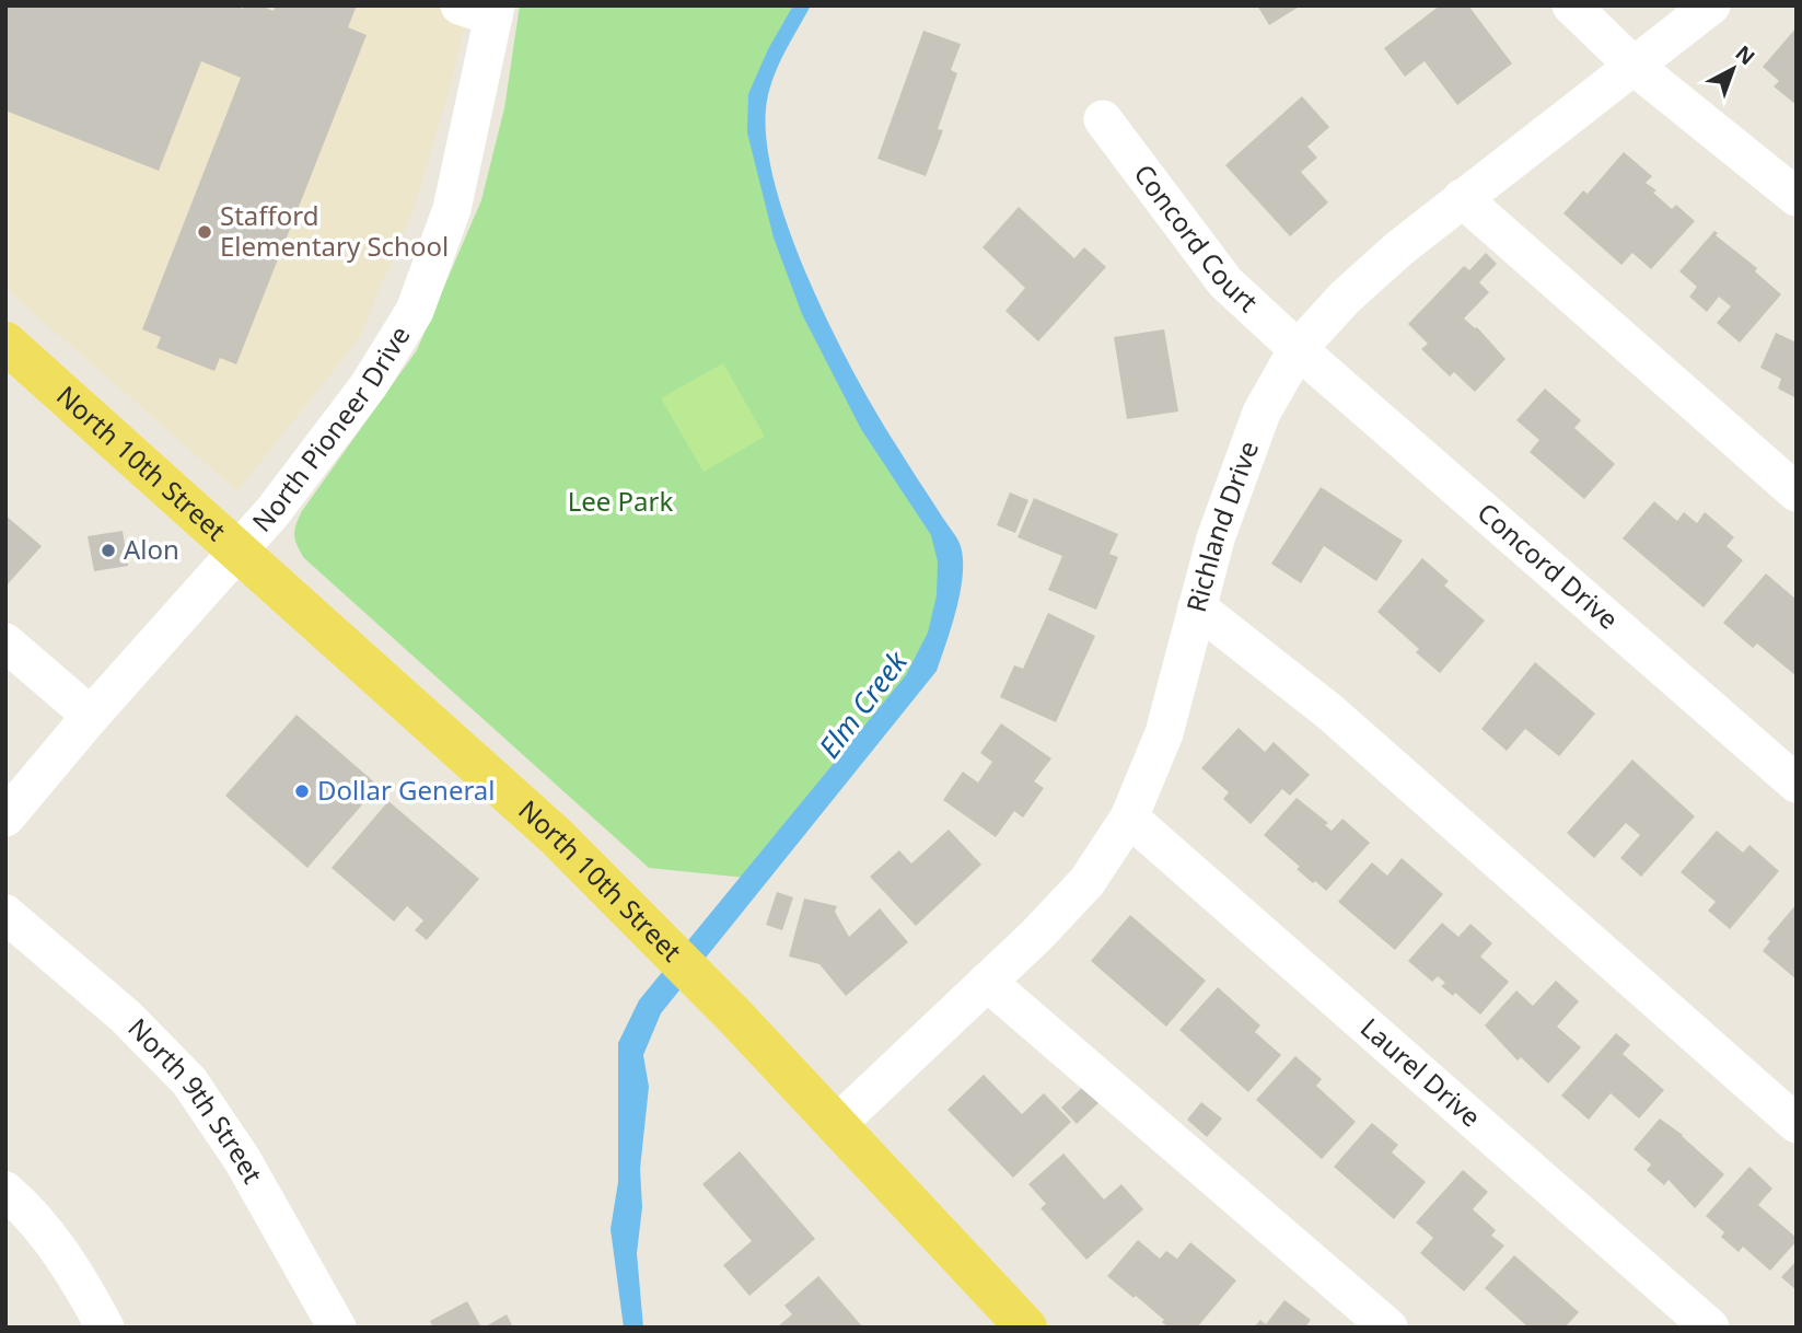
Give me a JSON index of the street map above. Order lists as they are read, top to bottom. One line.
{"streets":{"main road":["North 10th Street"],"street":["Concord Court","North Pioneer Drive","Richland Drive","Concord Drive","Laurel Drive","North 9th Street"]},"crossings":[["Concord Court","Richland Drive"],["Concord Court","Concord Drive"],["North Pioneer Drive","North 10th Street"],["North 10th Street","Richland Drive"],["Richland Drive","Concord Drive"],["Richland Drive","Laurel Drive"]],"water":["Elm Creek"],"parks":["Lee Park"],"places":["Stafford Elementary School","Alon","Dollar General"],"north":"top right"}
